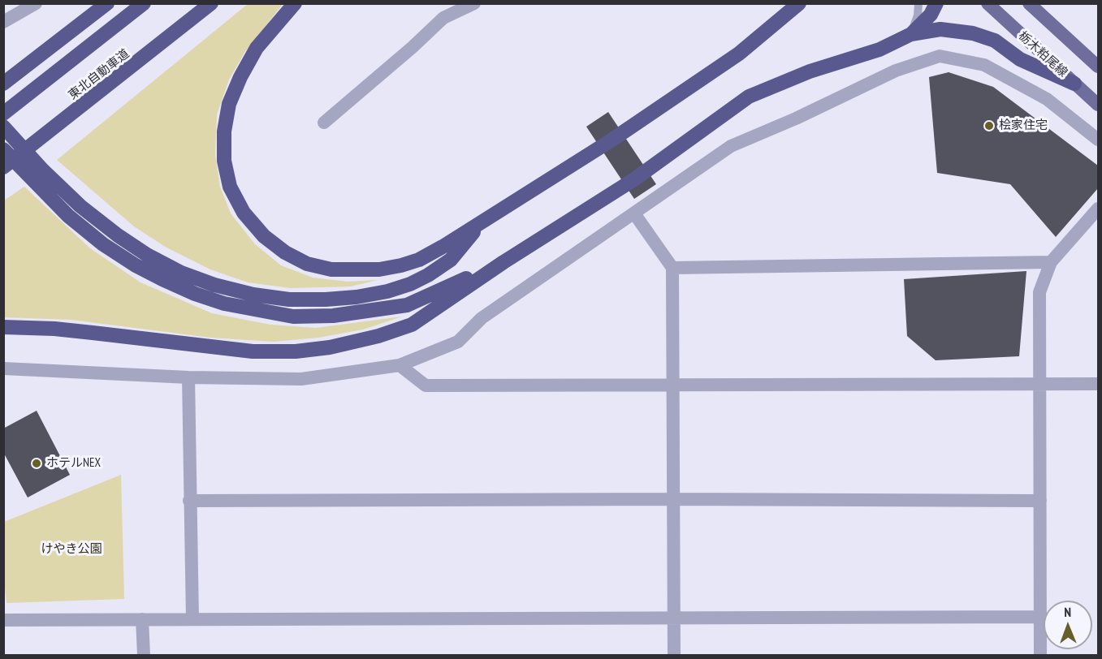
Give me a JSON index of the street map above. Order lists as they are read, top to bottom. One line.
{"streets":{"highway":["東北自動車道"],"main road":["栃木粕尾線"]},"parks":["けやき公園"],"places":["桧家住宅","ホテルNEX"],"north":"top"}
